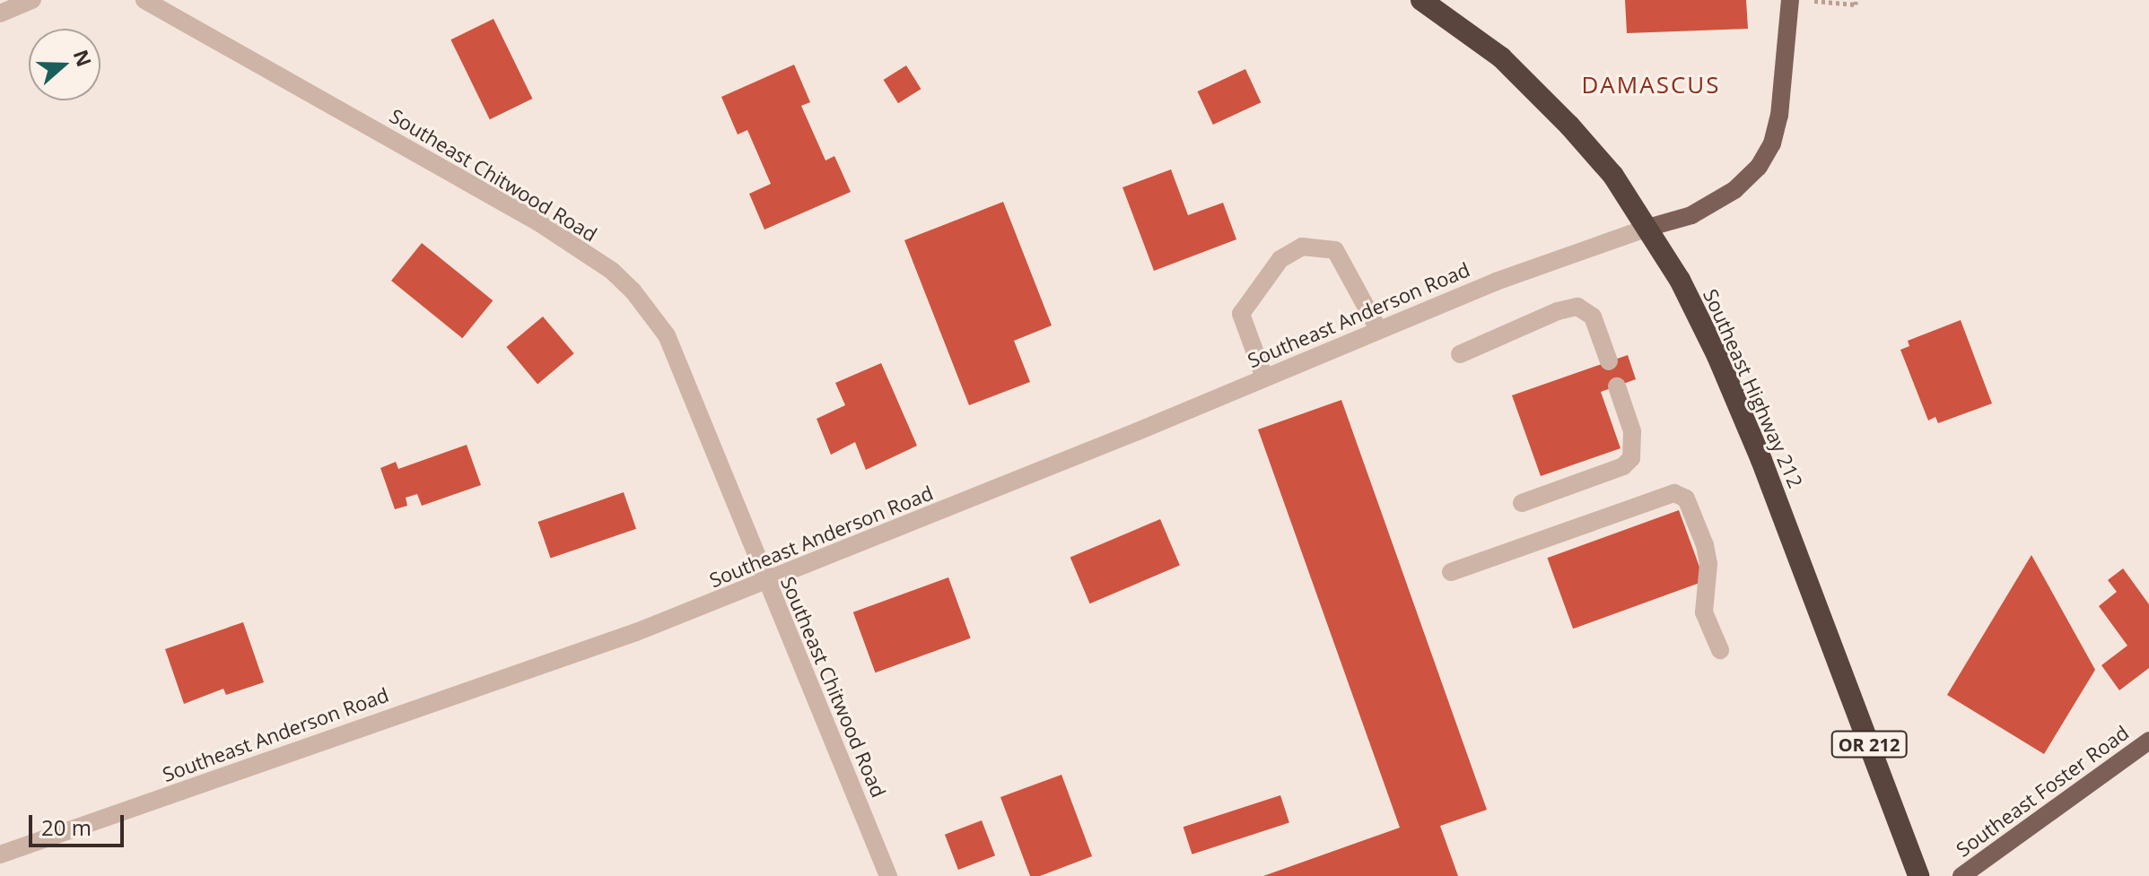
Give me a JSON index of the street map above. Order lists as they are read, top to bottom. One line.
{"streets":{"highway":["Southeast Highway 212","OR 212"],"main road":["Southeast Foster Road"],"street":["Southeast Chitwood Road","Southeast Anderson Road"]},"crossings":[["Southeast Chitwood Road","Southeast Anderson Road"],["Southeast Anderson Road","Southeast Highway 212"]],"districts":["DAMASCUS"],"scale_bar":"20 m","north":"right"}
